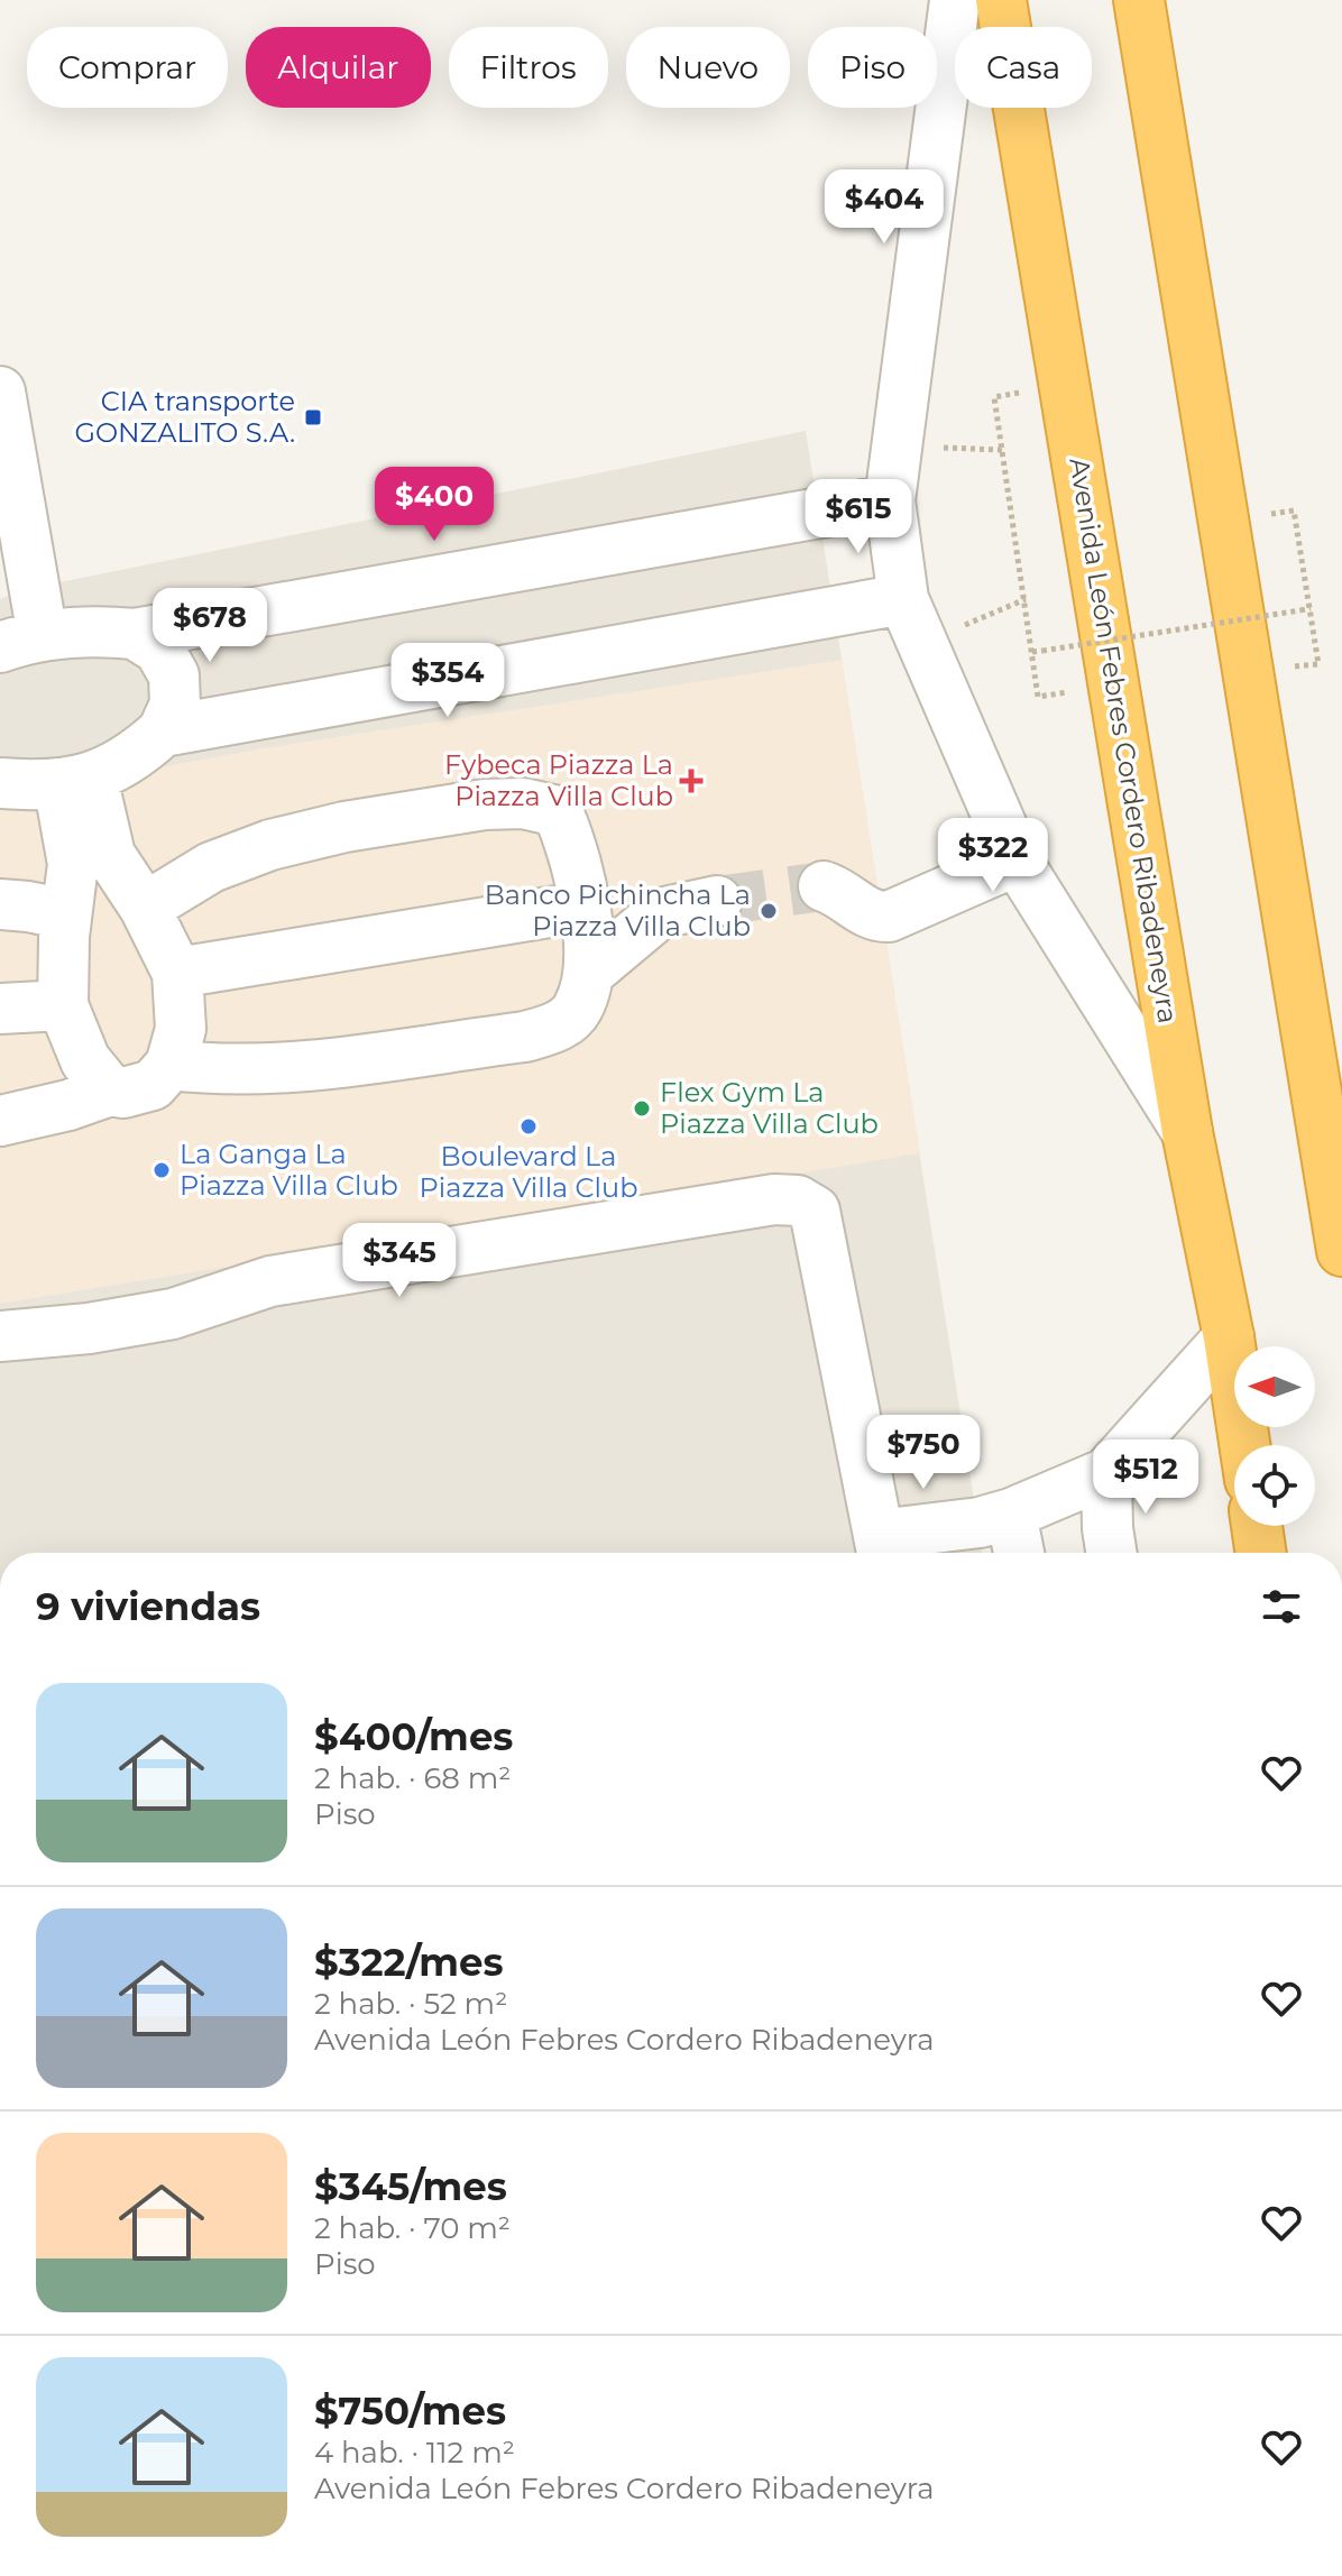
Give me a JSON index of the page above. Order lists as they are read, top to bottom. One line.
{"streets":{"highway":["Avenida León Febres Cordero Ribadeneyra"]},"places":{"transit":["CIA transporte GONZALITO S.A."],"health":["Fybeca Piazza La Piazza Villa Club"],"other":["Banco Pichincha La Piazza Villa Club","Flex Gym La Piazza Villa Club","Boulevard La Piazza Villa Club","La Ganga La Piazza Villa Club"]},"north":"left","page":{"chip":["Comprar","Alquilar","Filtros","Nuevo","Piso","Casa"],"price":["$404","$400","$615","$678","$354","$322","$345","$750","$512"],"heading":"9 viviendas","list":[{"name":"$400/mes","note":"2 hab. · 68 m² · Piso"},{"name":"$322/mes","note":"2 hab. · 52 m² · Avenida León Febres Cordero Ribadeneyra"},{"name":"$345/mes","note":"2 hab. · 70 m² · Piso"},{"name":"$750/mes","note":"4 hab. · 112 m² · Avenida León Febres Cordero Ribadeneyra"}]}}
